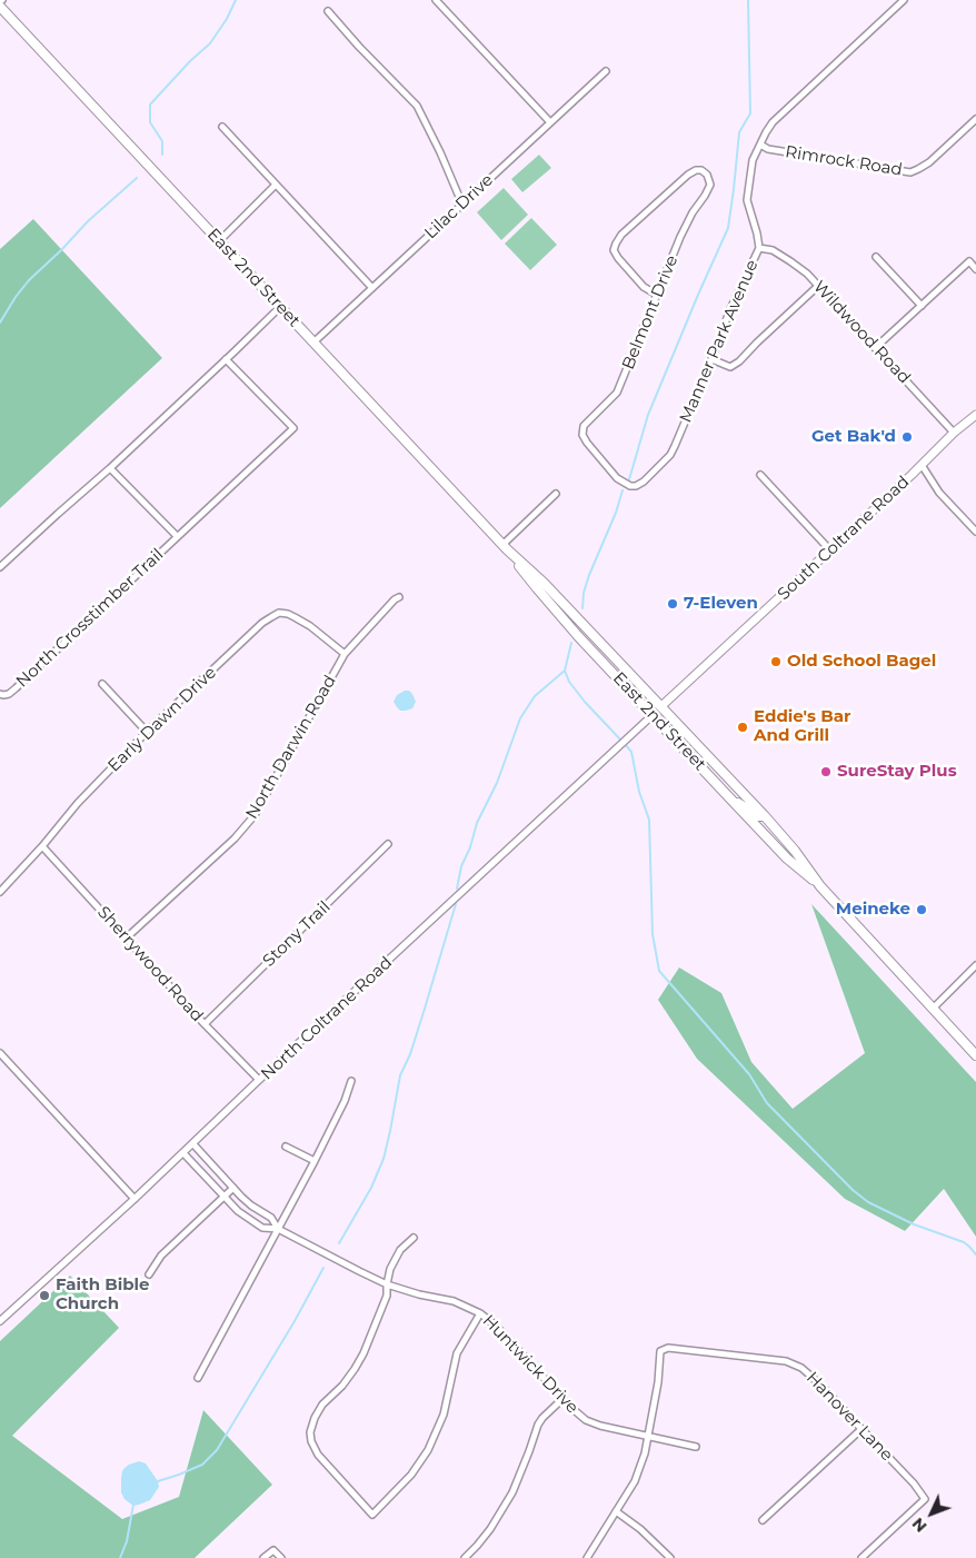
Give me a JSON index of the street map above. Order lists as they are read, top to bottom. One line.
{"streets":{"main road":["East 2nd Street","South Coltrane Road"],"street":["Rimrock Road","Lilac Drive","Belmont Drive","Wildwood Road","Manner Park Avenue","North Crosstimber Trail","Early Dawn Drive","North Darwin Road","Stony Trail","Sherrywood Road","North Coltrane Road","Huntwick Drive","Hanover Lane"]},"crossings":[["Rimrock Road","Manner Park Avenue"],["Lilac Drive","East 2nd Street"],["East 2nd Street","South Coltrane Road"],["East 2nd Street","North Coltrane Road"],["Belmont Drive","Manner Park Avenue"],["Wildwood Road","Manner Park Avenue"],["Wildwood Road","South Coltrane Road"],["Early Dawn Drive","North Darwin Road"],["Early Dawn Drive","Sherrywood Road"],["North Darwin Road","Sherrywood Road"],["Stony Trail","Sherrywood Road"],["Sherrywood Road","North Coltrane Road"],["North Coltrane Road","Huntwick Drive"],["Huntwick Drive","Hanover Lane"]],"places":["Get Bak'd","7-Eleven","Old School Bagel","Eddie's Bar And Grill","SureStay Plus","Meineke","Faith Bible Church"],"north":"bottom left"}
